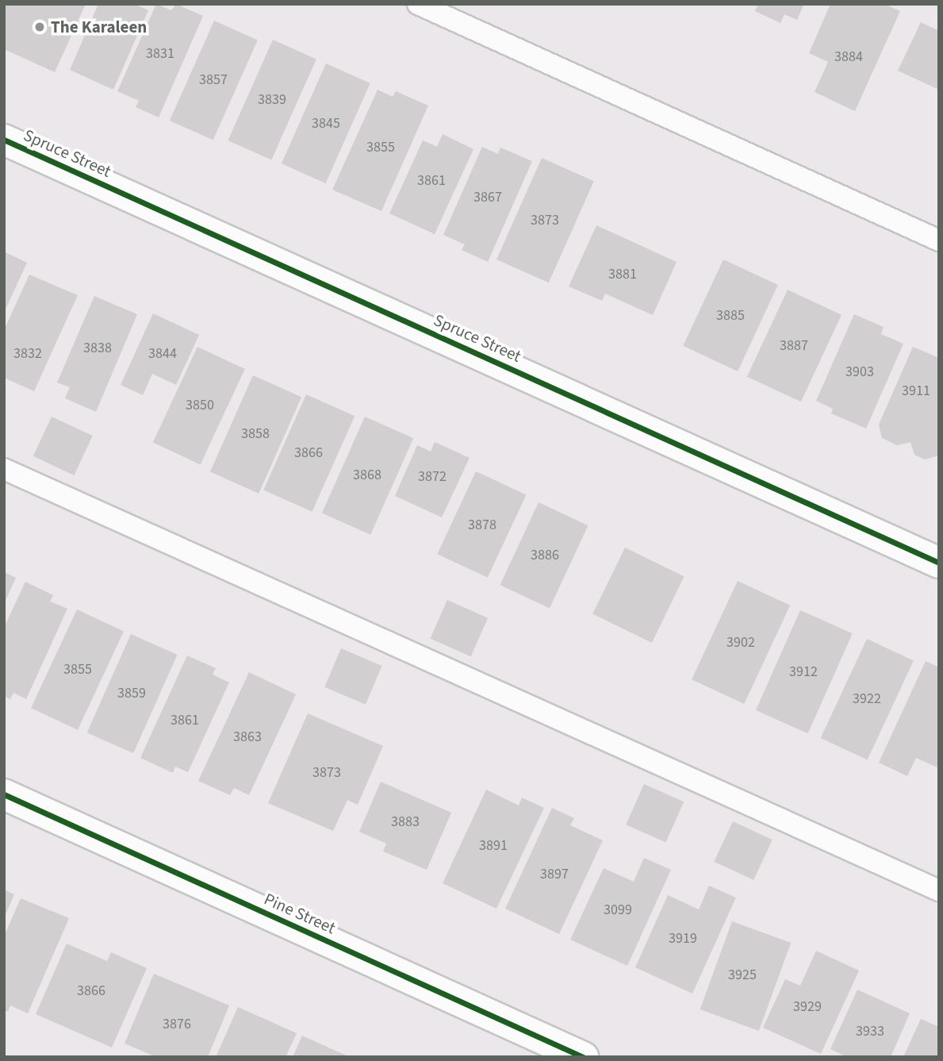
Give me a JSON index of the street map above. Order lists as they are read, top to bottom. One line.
{"streets":{"street":["Spruce Street","Pine Street"]},"places":["The Karaleen"],"house_numbers":["3831","3884","3857","3839","3845","3855","3861","3867","3873","3881","3885","3887","3838","3832","3844","3903","3911","3850","3858","3866","3868","3872","3878","3886","3902","3855","3912","3859","3922","3861","3863","3873","3883","3891","3897","3099","3919","3925","3866","3929","3876","3933"]}
